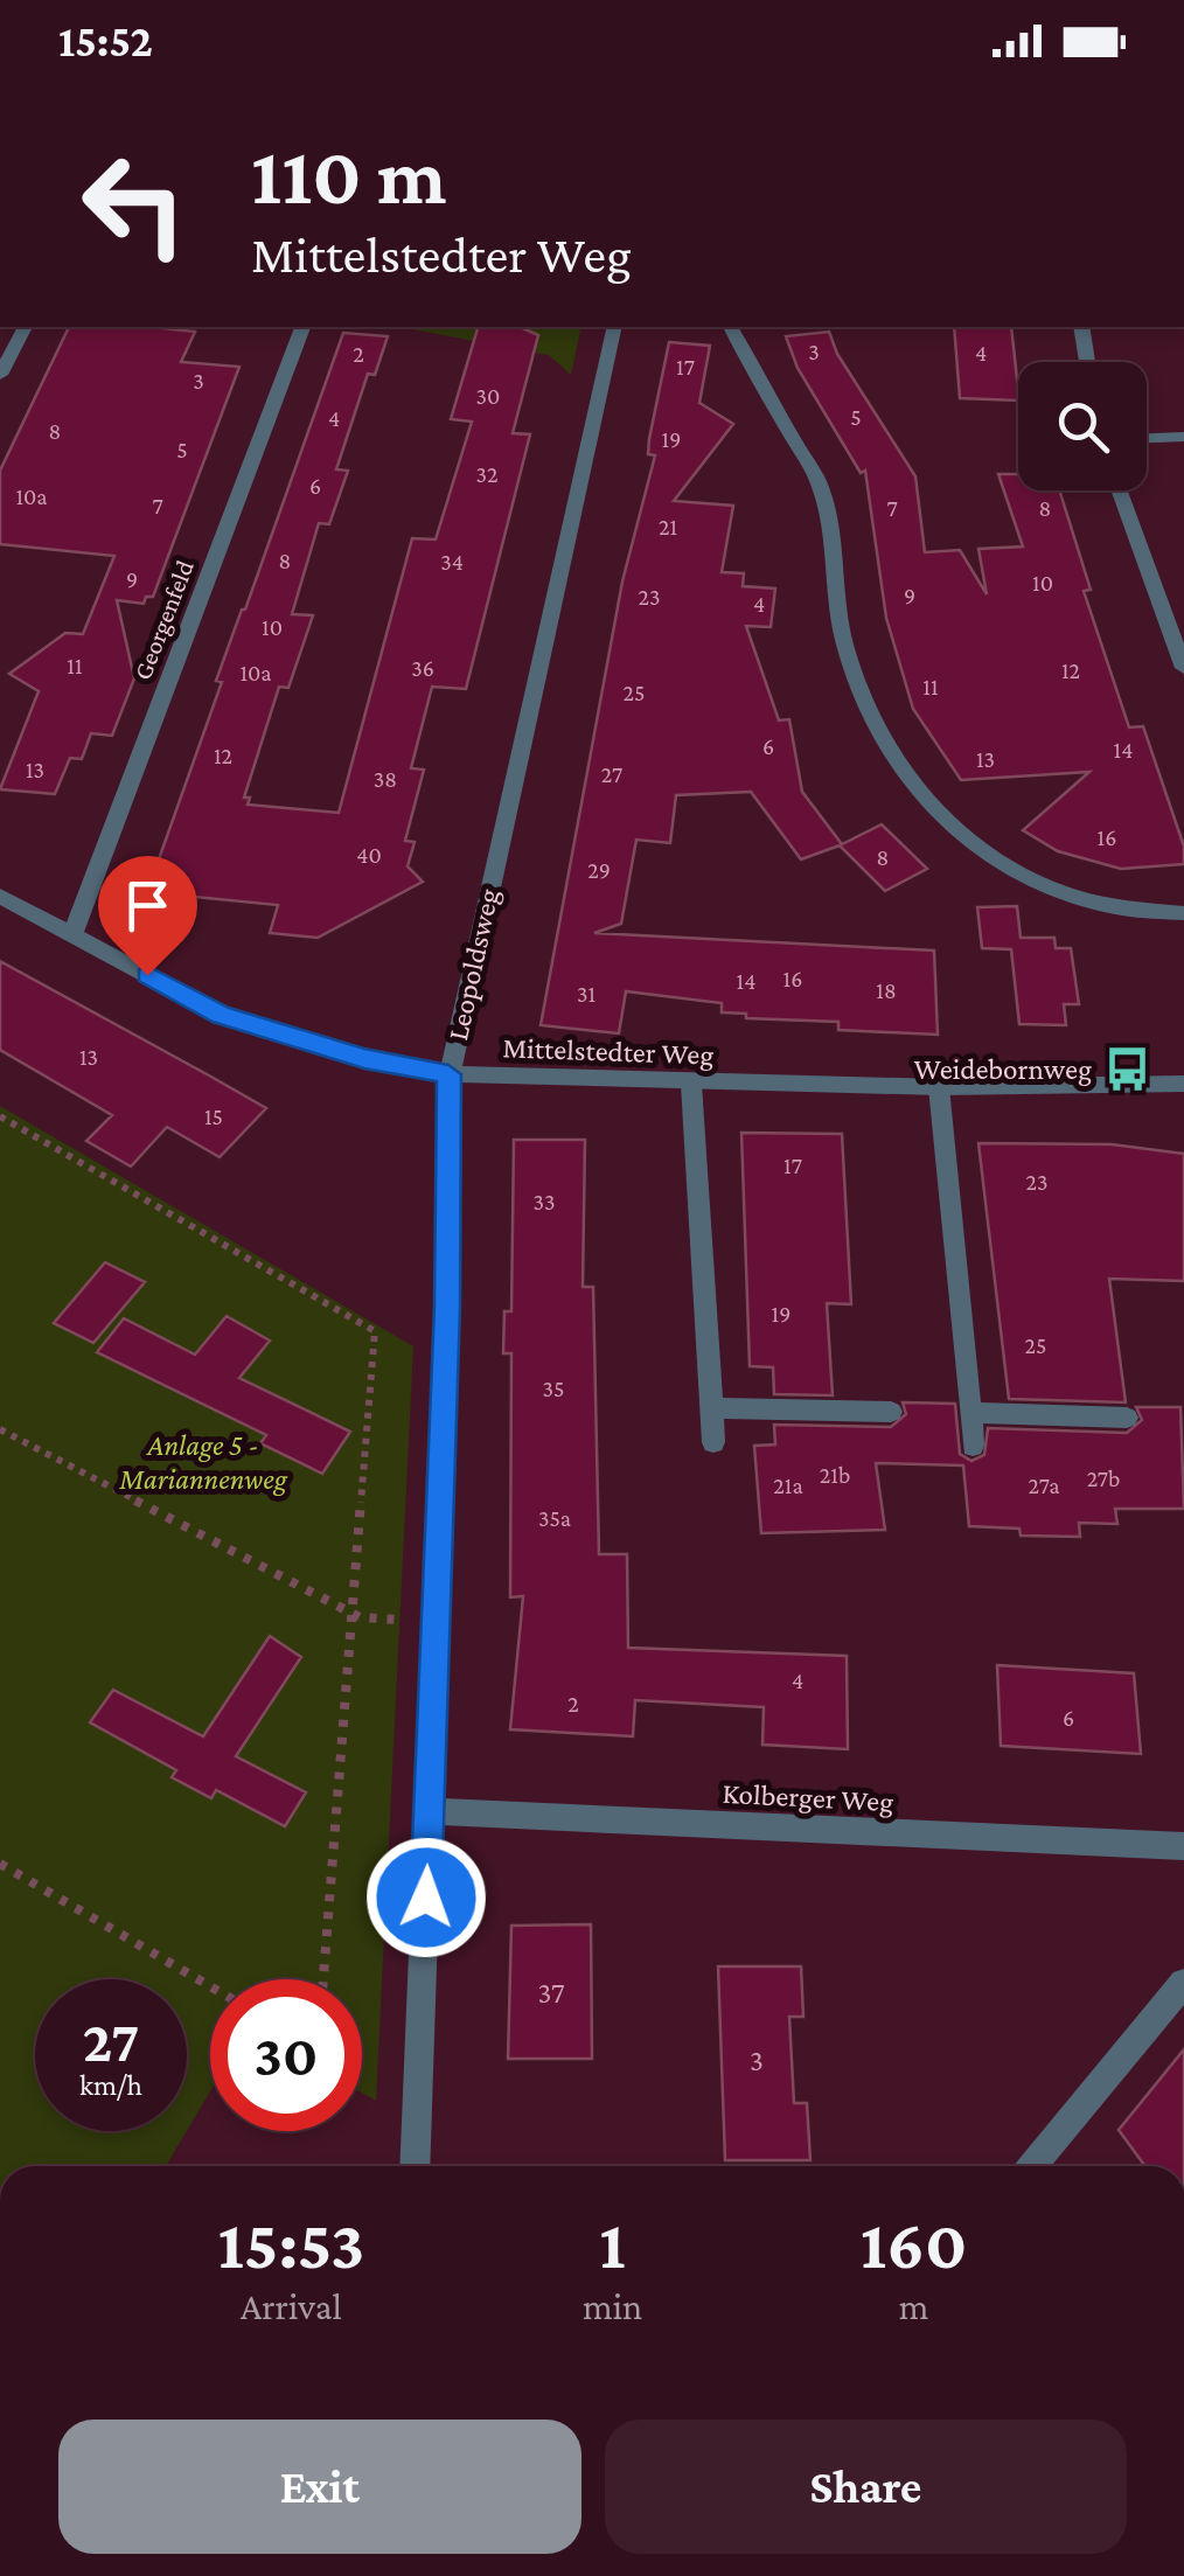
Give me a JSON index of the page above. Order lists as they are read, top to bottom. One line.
{"streets":{"street":["Georgenfeld","Leopoldsweg","Mittelstedter Weg","Kolberger Weg"]},"crossings":[["Georgenfeld","Mittelstedter Weg"],["Leopoldsweg","Mittelstedter Weg"],["Leopoldsweg","Kolberger Weg"]],"parks":["Anlage 5 - Mariannenweg"],"places":{"bus stop":["Weidebornweg"]},"house_numbers":["3","4","2","17","3","30","5","4","8","19","5","32","6","10a","7","7","8","21","8","34","9","10","9","23","4","10","11","36","12","10a","11","25","6","14","12","13","13","27","38","16","40","8","29","16","14","18","31","13","15","17","23","33","19","25","35","21b","27b","21a","27a","35a","4","2","6","37","3"],"page":{"status":"15:52","turn":["110 m","Mittelstedter Weg"],"speed":"27 km/h","limit":"30","eta":["15:53","Arrival","1","min","160","m"],"buttons":["Exit","Share"]}}
